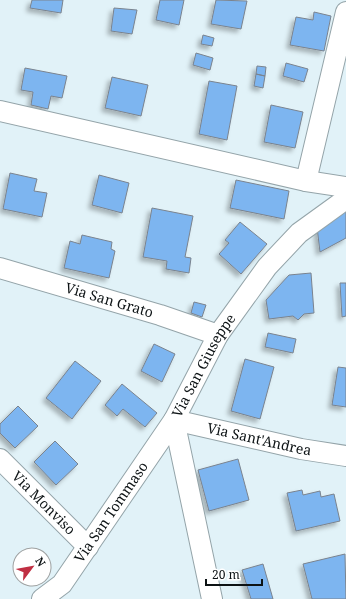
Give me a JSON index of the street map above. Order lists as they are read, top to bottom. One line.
{"streets":{"street":["Via San Grato","Via San Giuseppe","Via Sant'Andrea","Via Monviso","Via San Tommaso"]},"crossings":[["Via San Grato","Via San Giuseppe"],["Via San Giuseppe","Via Sant'Andrea"],["Via San Giuseppe","Via San Tommaso"],["Via Sant'Andrea","Via San Tommaso"],["Via Monviso","Via San Tommaso"]],"scale_bar":"20 m","north":"top right"}
